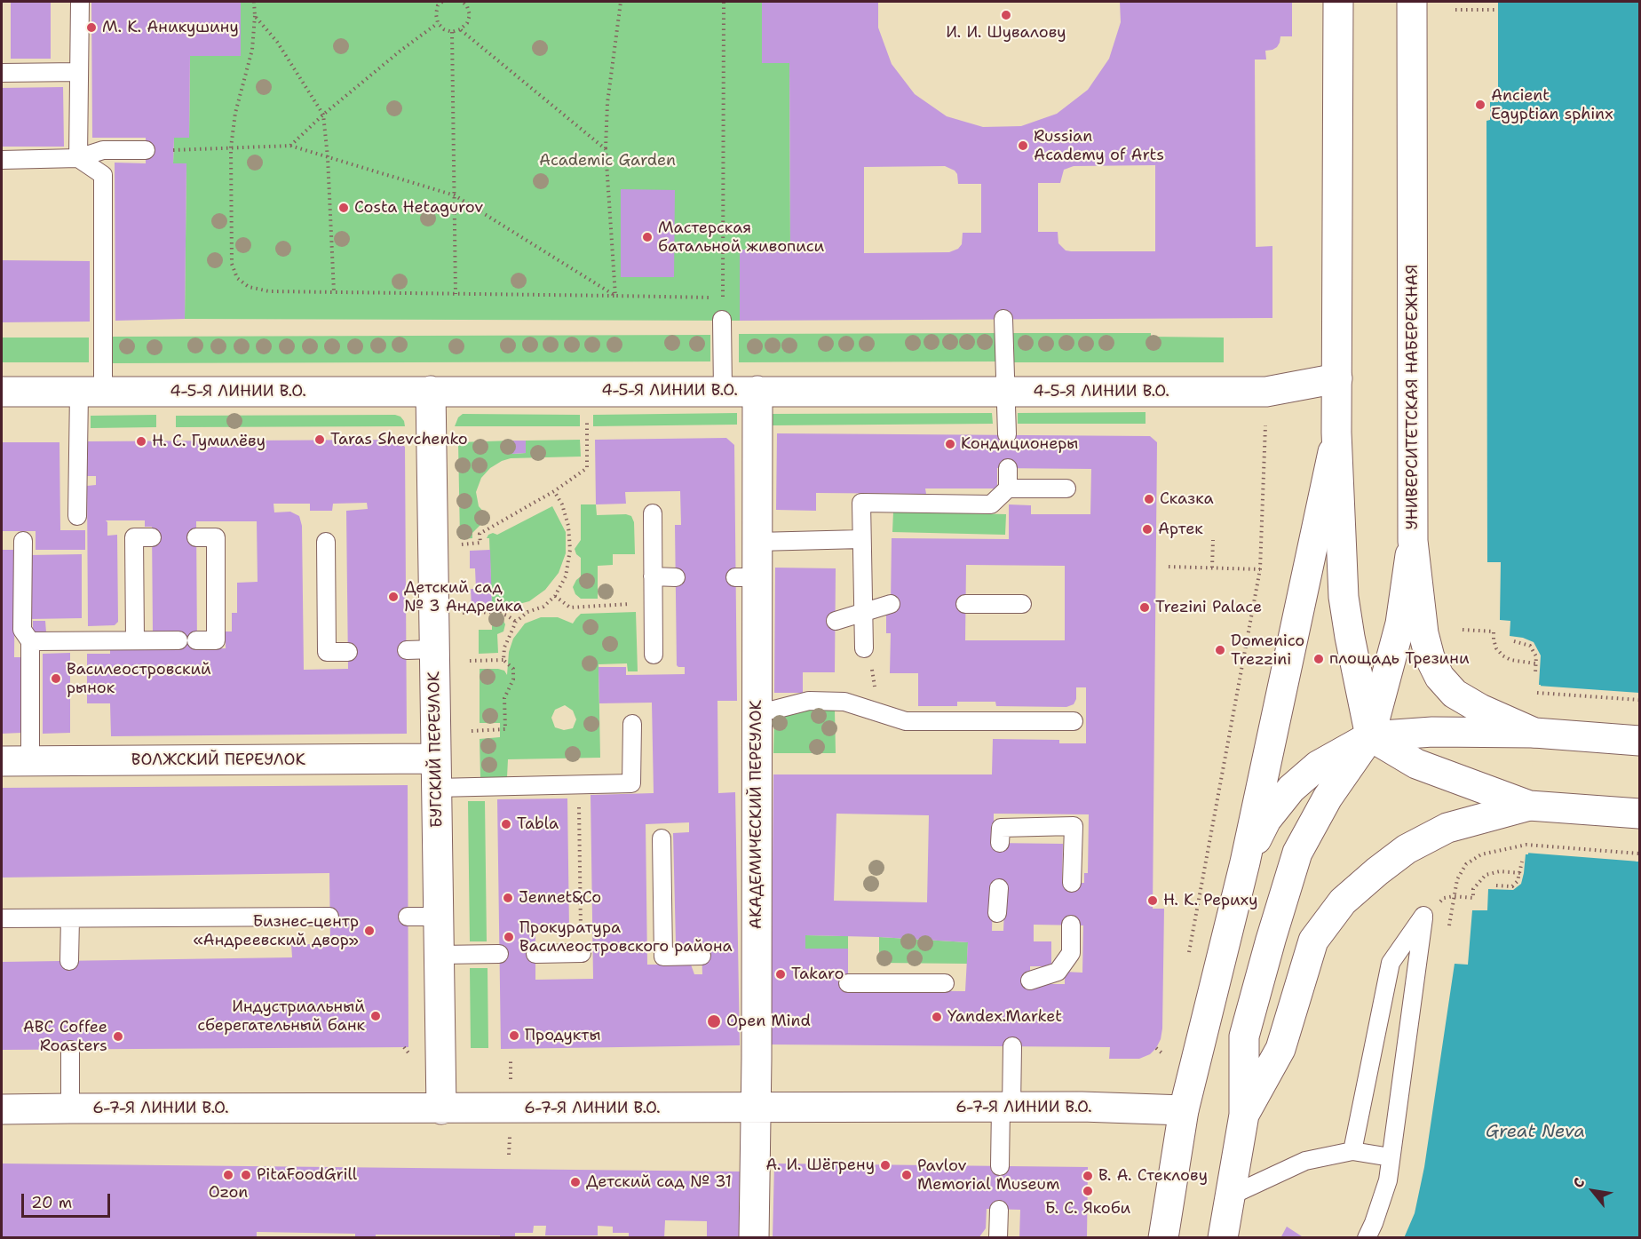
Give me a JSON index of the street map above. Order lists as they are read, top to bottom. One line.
{"streets":{"street":["4-5-Я ЛИНИИ В.О.","УНИВЕРСИТЕТСКАЯ НАБЕРЕЖНАЯ","БУГСКИЙ ПЕРЕУЛОК","ВОЛЖСКИЙ ПЕРЕУЛОК","АКАДЕМИЧЕСКИЙ ПЕРЕУЛОК","6-7-Я ЛИНИИ В.О."]},"crossings":[["4-5-Я ЛИНИИ В.О.","БУГСКИЙ ПЕРЕУЛОК"],["4-5-Я ЛИНИИ В.О.","АКАДЕМИЧЕСКИЙ ПЕРЕУЛОК"],["БУГСКИЙ ПЕРЕУЛОК","ВОЛЖСКИЙ ПЕРЕУЛОК"],["БУГСКИЙ ПЕРЕУЛОК","6-7-Я ЛИНИИ В.О."],["АКАДЕМИЧЕСКИЙ ПЕРЕУЛОК","6-7-Я ЛИНИИ В.О."]],"water":["Great Neva"],"parks":["Academic Garden"],"places":["И. И. Шувалову","М. К. Аникушину","Ancient Egyptian sphinx","Russian Academy of Arts","Costa Hetagurov","Мастерская батальной живописи","Taras Shevchenko","Н. С. Гумилёву","Кондиционеры","Сказка","Артек","Детский сад № 3 Андрейка","Trezini Palace","Domenico Trezzini","площадь Трезини","Василеостровский рынок","Tabla","Jennet&Co","Н. К. Рериху","Бизнес-центр «Андреевский двор»","Прокуратура Василеостровского района","Takaro","Индустриальный сберегательный банк","Yandex.Market","Open Mind","Продукты","ABC Coffee Roasters","А. И. Шёгрену","Ozon","PitaFoodGrill","Pavlov Memorial Museum","В. А. Стеклову","Детский сад № 31","Б. С. Якоби"],"scale_bar":"20 m","north":"top left"}
